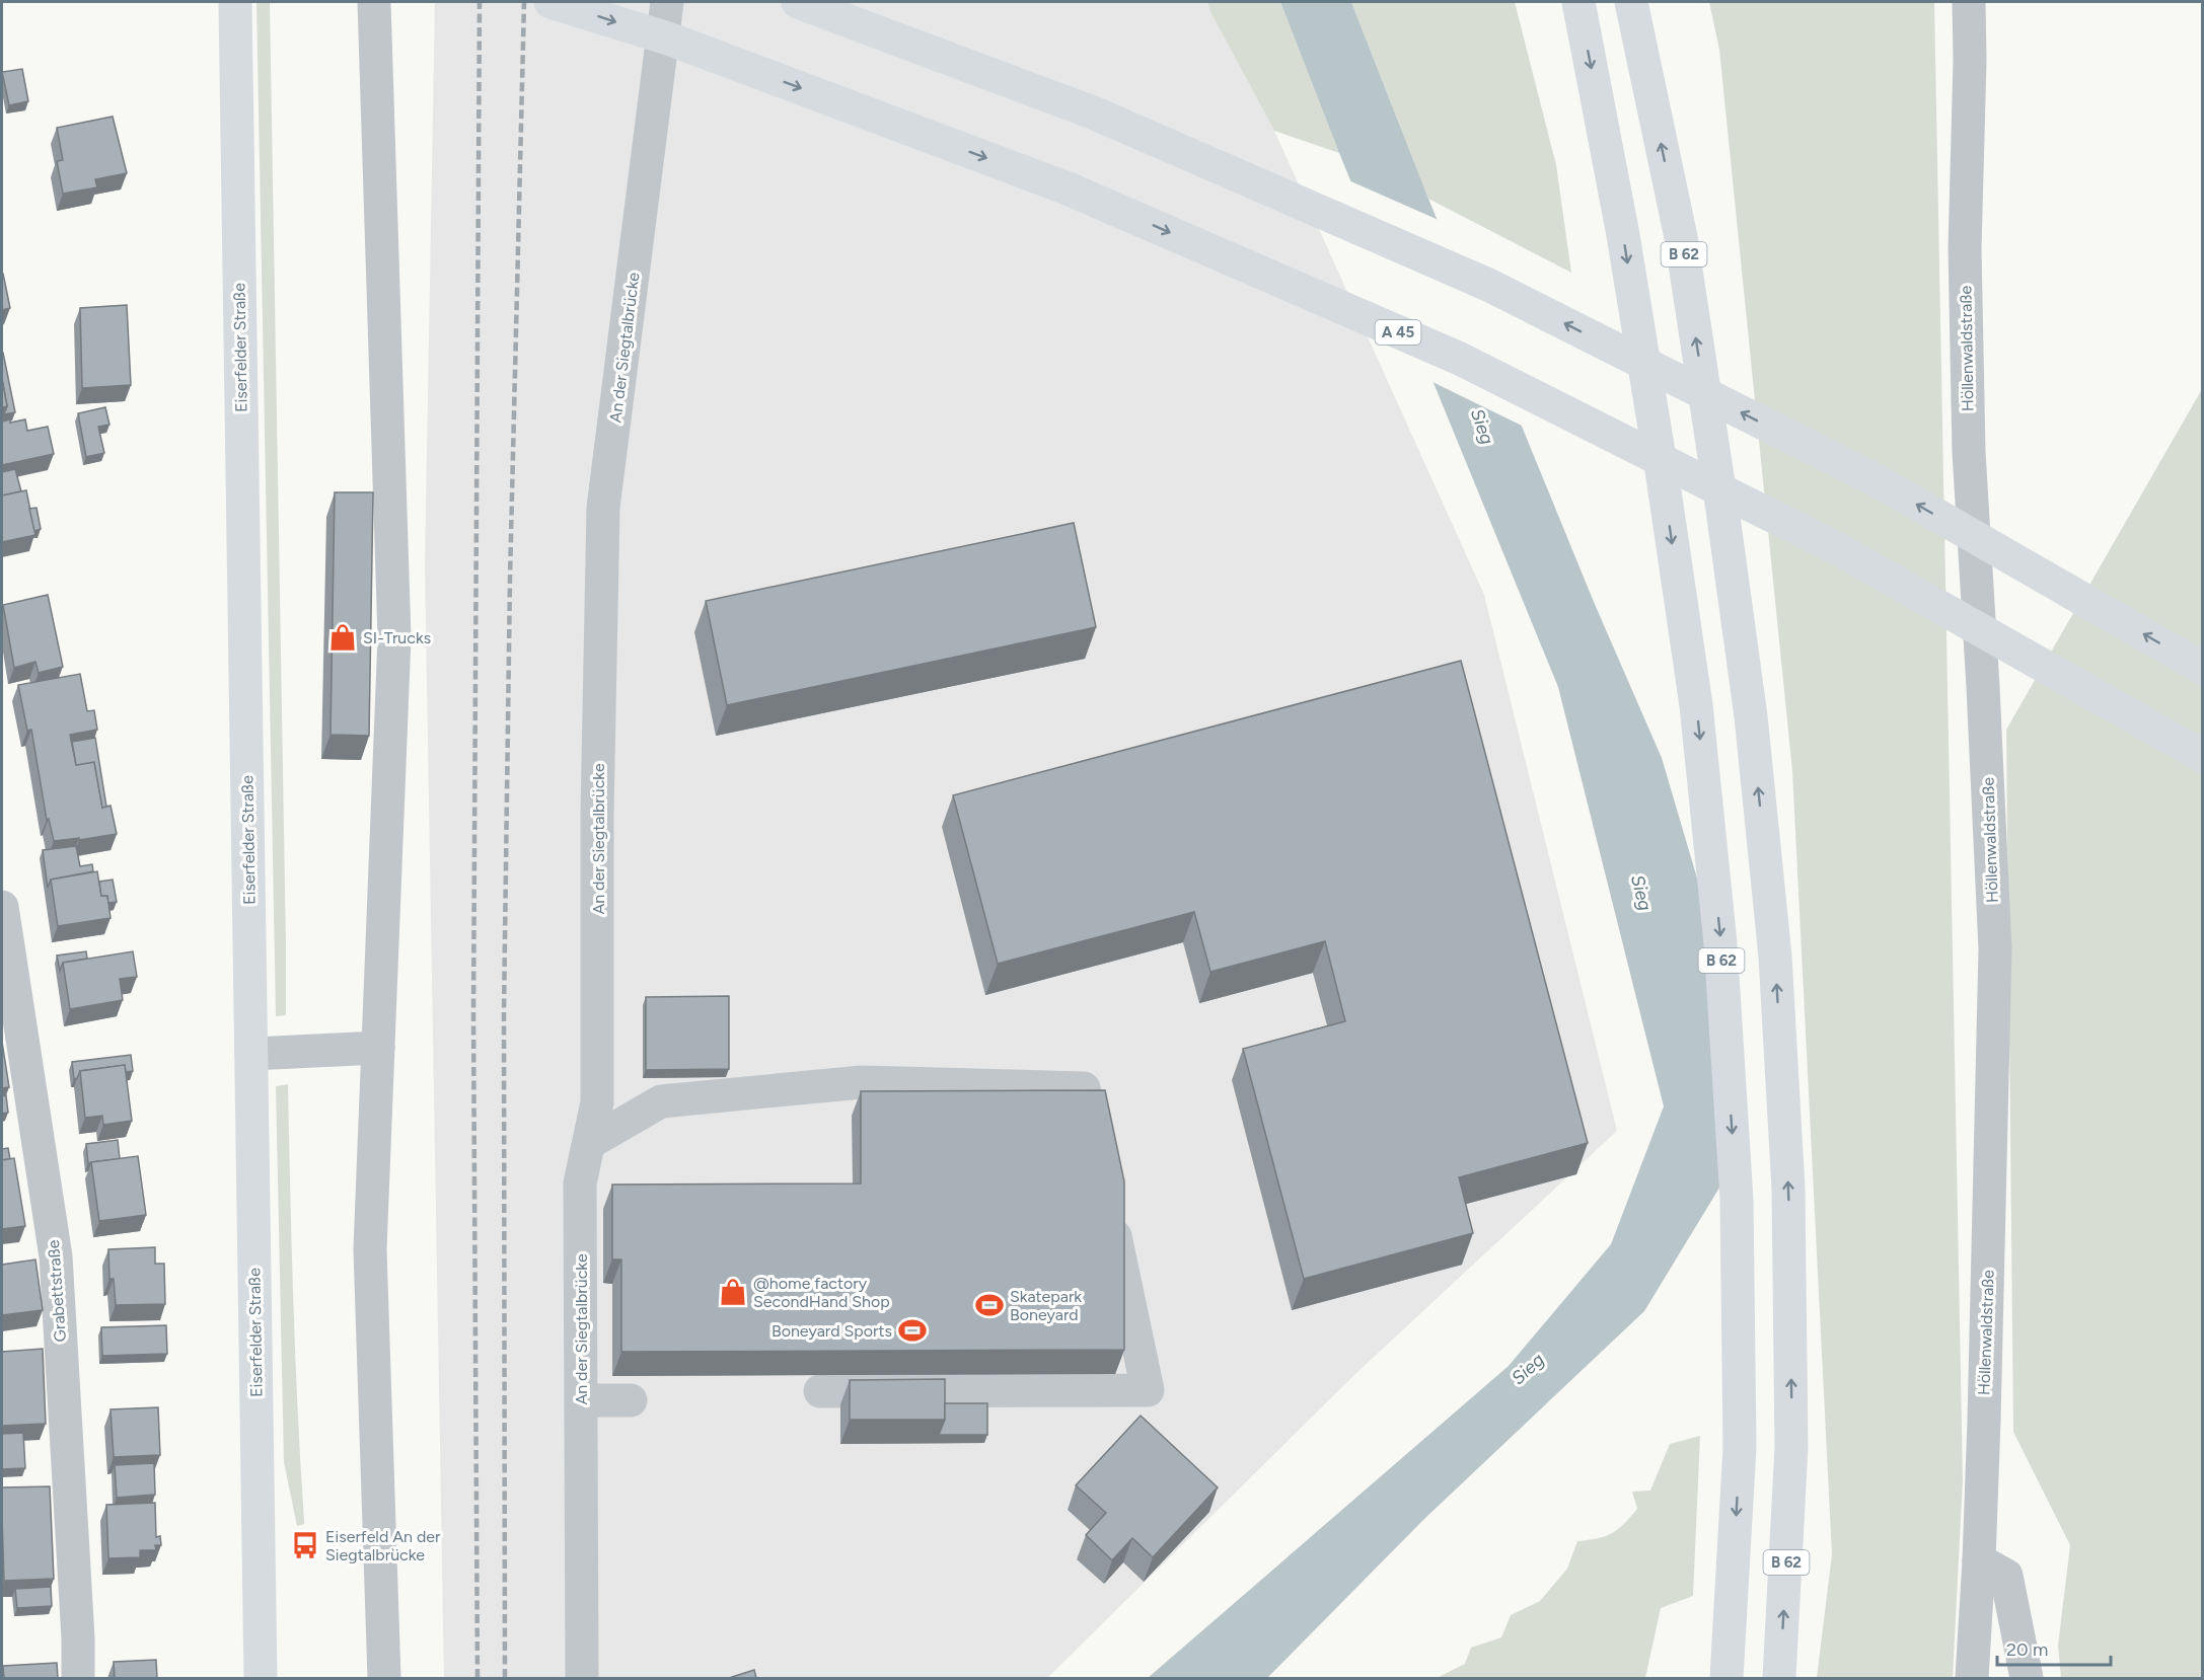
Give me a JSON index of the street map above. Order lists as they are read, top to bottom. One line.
{"streets":{"main road":["B 62","A 45","Eiserfelder Straße"],"street":["An der Siegtalbrücke","Höllenwaldstraße","Grabettstraße"]},"water":["Sieg"],"places":{"shop":["SI-Trucks","@home factory SecondHand Shop"],"sports":["Skatepark Boneyard","Boneyard Sports"],"bus stop":["Eiserfeld An der Siegtalbrücke"]},"scale_bar":"20 m"}
